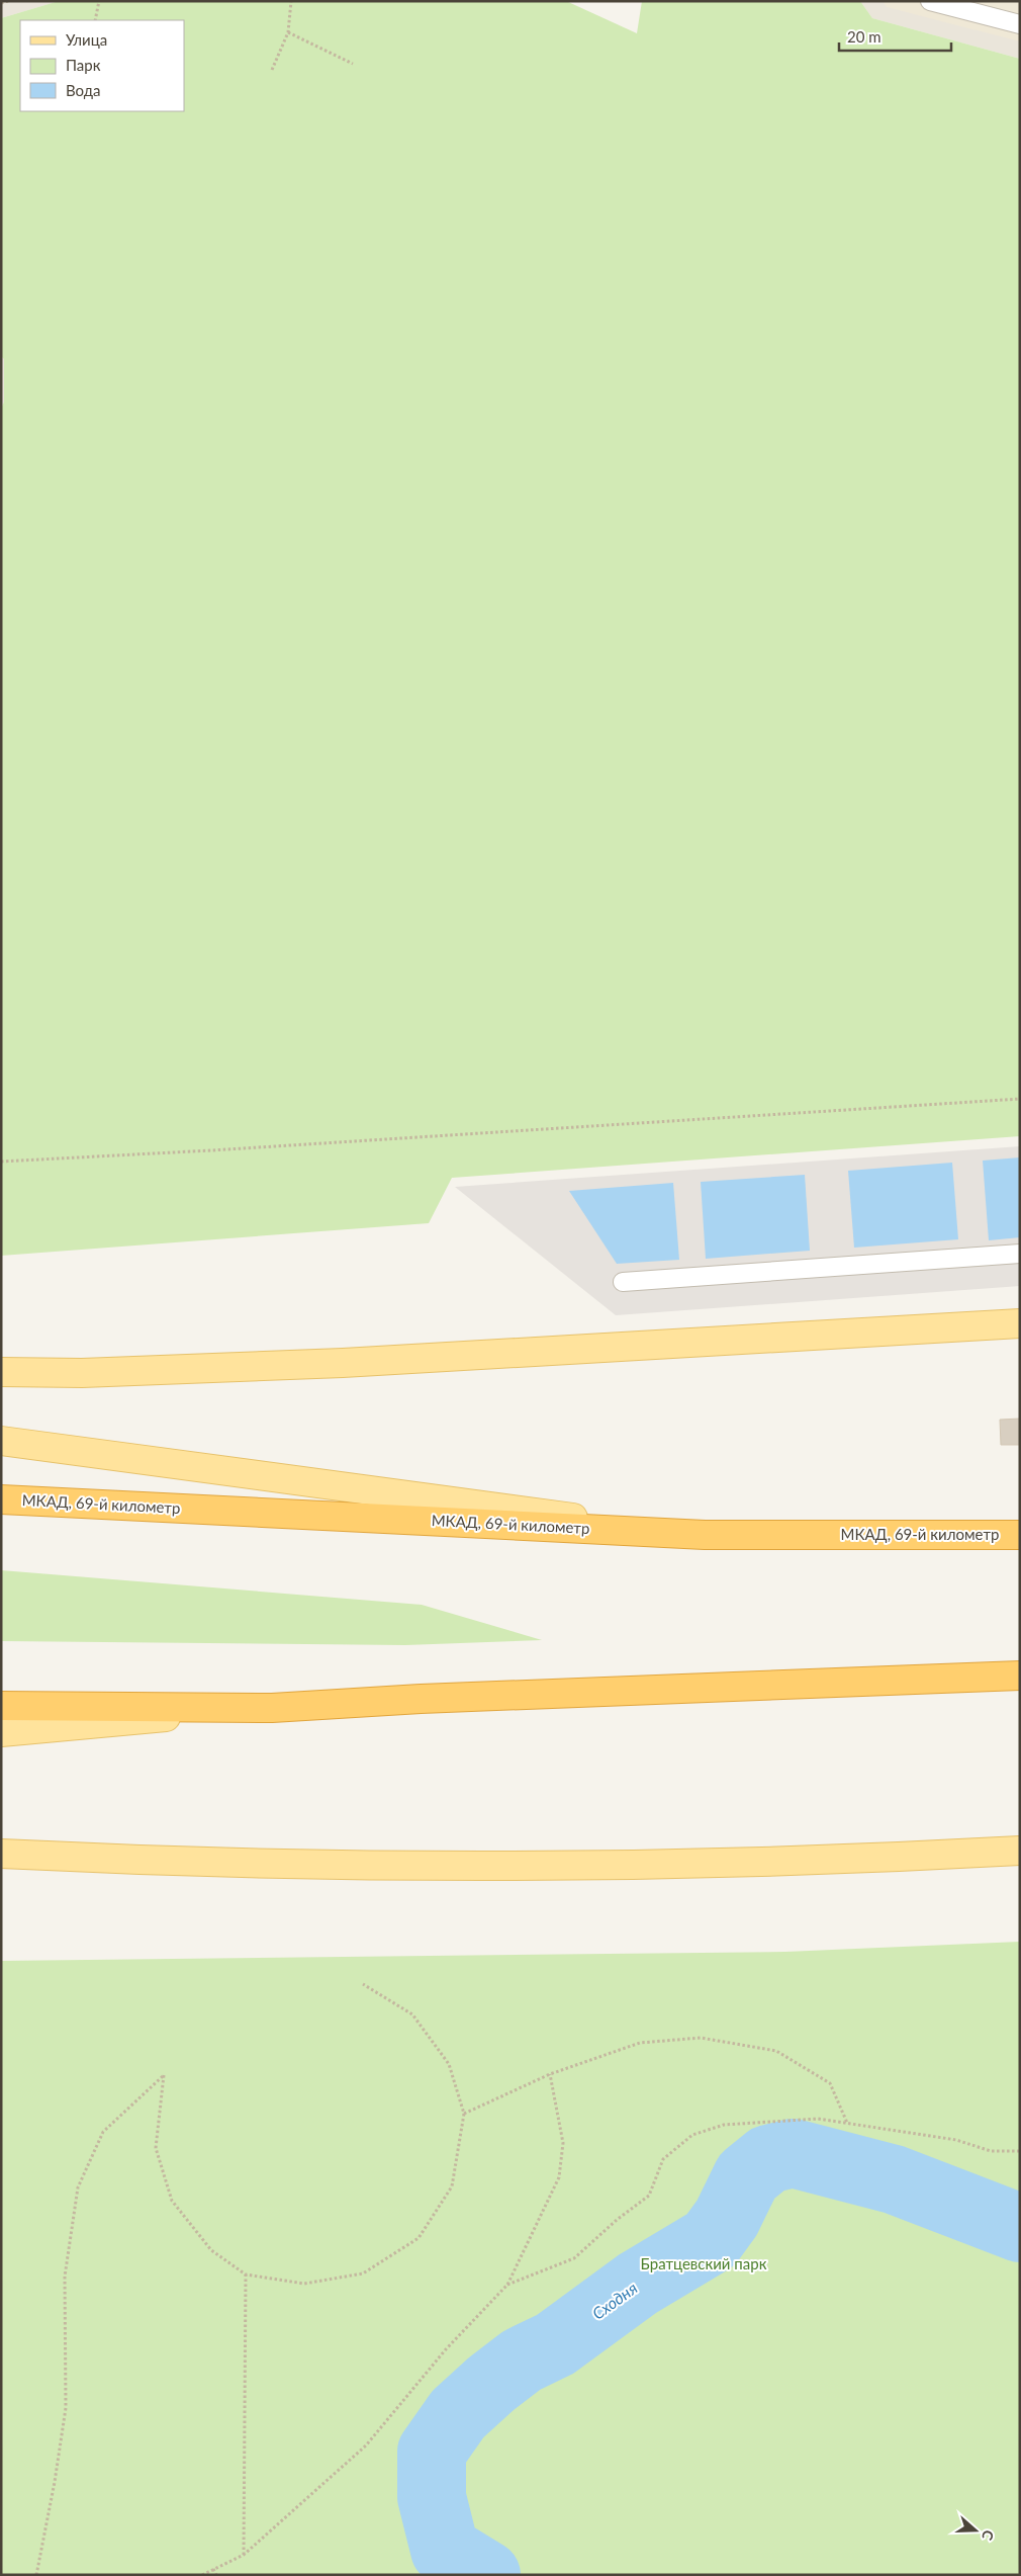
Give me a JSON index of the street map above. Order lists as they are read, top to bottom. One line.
{"streets":{"highway":["МКАД, 69-й километр"]},"water":["Сходня"],"parks":["Братцевский парк"],"legend":["Улица","Парк","Вода"],"scale_bar":"20 m","north":"right"}
